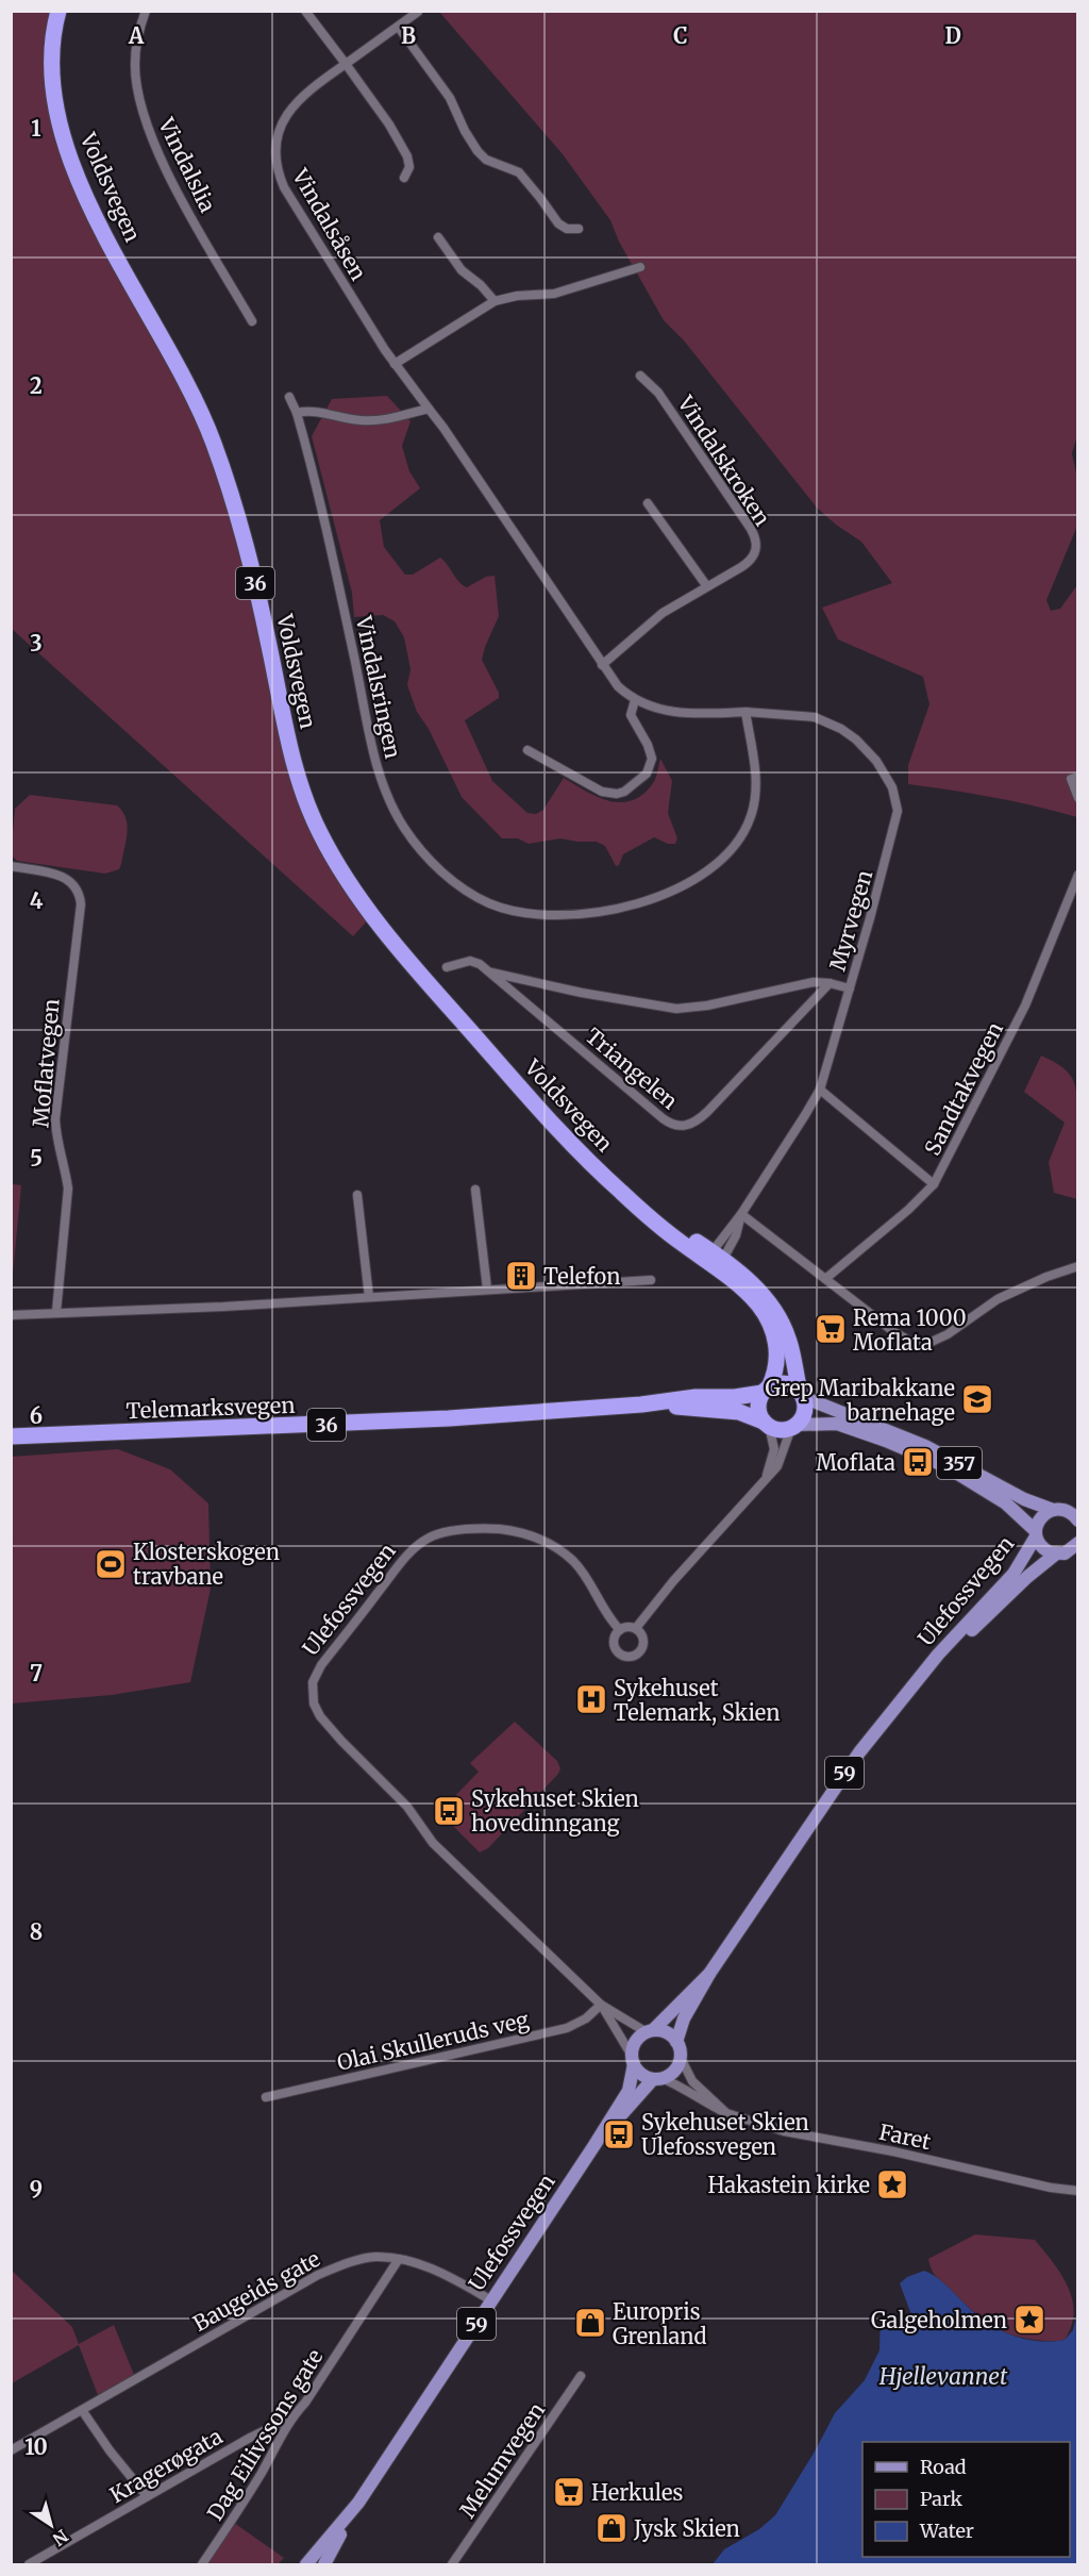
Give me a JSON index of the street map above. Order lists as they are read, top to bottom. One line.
{"streets":{"highway":["Voldsvegen","36","Telemarksvegen"],"main road":["357","Ulefossvegen","59"],"street":["Vindalslia","Vindalsåsen","Vindalskroken","Vindalsringen","Myrvegen","Moflatvegen","Triangelen","Sandtakvegen","Olai Skulleruds veg","Faret","Baugeids gate","Dag Eilivssons gate","Melumvegen","Kragerøgata"]},"crossings":[["Voldsvegen","36"],["Voldsvegen","Myrvegen"],["Voldsvegen","Telemarksvegen"],["Voldsvegen","357"],["36","Telemarksvegen"],["36","357"],["Vindalsringen","Myrvegen"],["Myrvegen","Triangelen"],["Telemarksvegen","357"],["357","Ulefossvegen"],["Ulefossvegen","59"],["Ulefossvegen","Olai Skulleruds veg"],["Ulefossvegen","Faret"],["Ulefossvegen","Baugeids gate"],["59","Faret"],["Baugeids gate","Dag Eilivssons gate"],["Dag Eilivssons gate","Kragerøgata"]],"water":["Hjellevannet"],"places":{"building":["Telefon"],"supermarket":["Rema 1000 Moflata","Herkules"],"school or university":["Grep Maribakkane barnehage"],"bus stop":["Moflata","Sykehuset Skien hovedinngang","Sykehuset Skien Ulefossvegen"],"sports":["Klosterskogen travbane"],"hospital":["Sykehuset Telemark, Skien"],"place":["Hakastein kirke","Galgeholmen"],"shop":["Europris Grenland","Jysk Skien"]},"legend":["Road","Park","Water"],"north":"bottom right","grid":{"columns":["A","B","C","D"],"rows":["1","2","3","4","5","6","7","8","9","10"]}}
